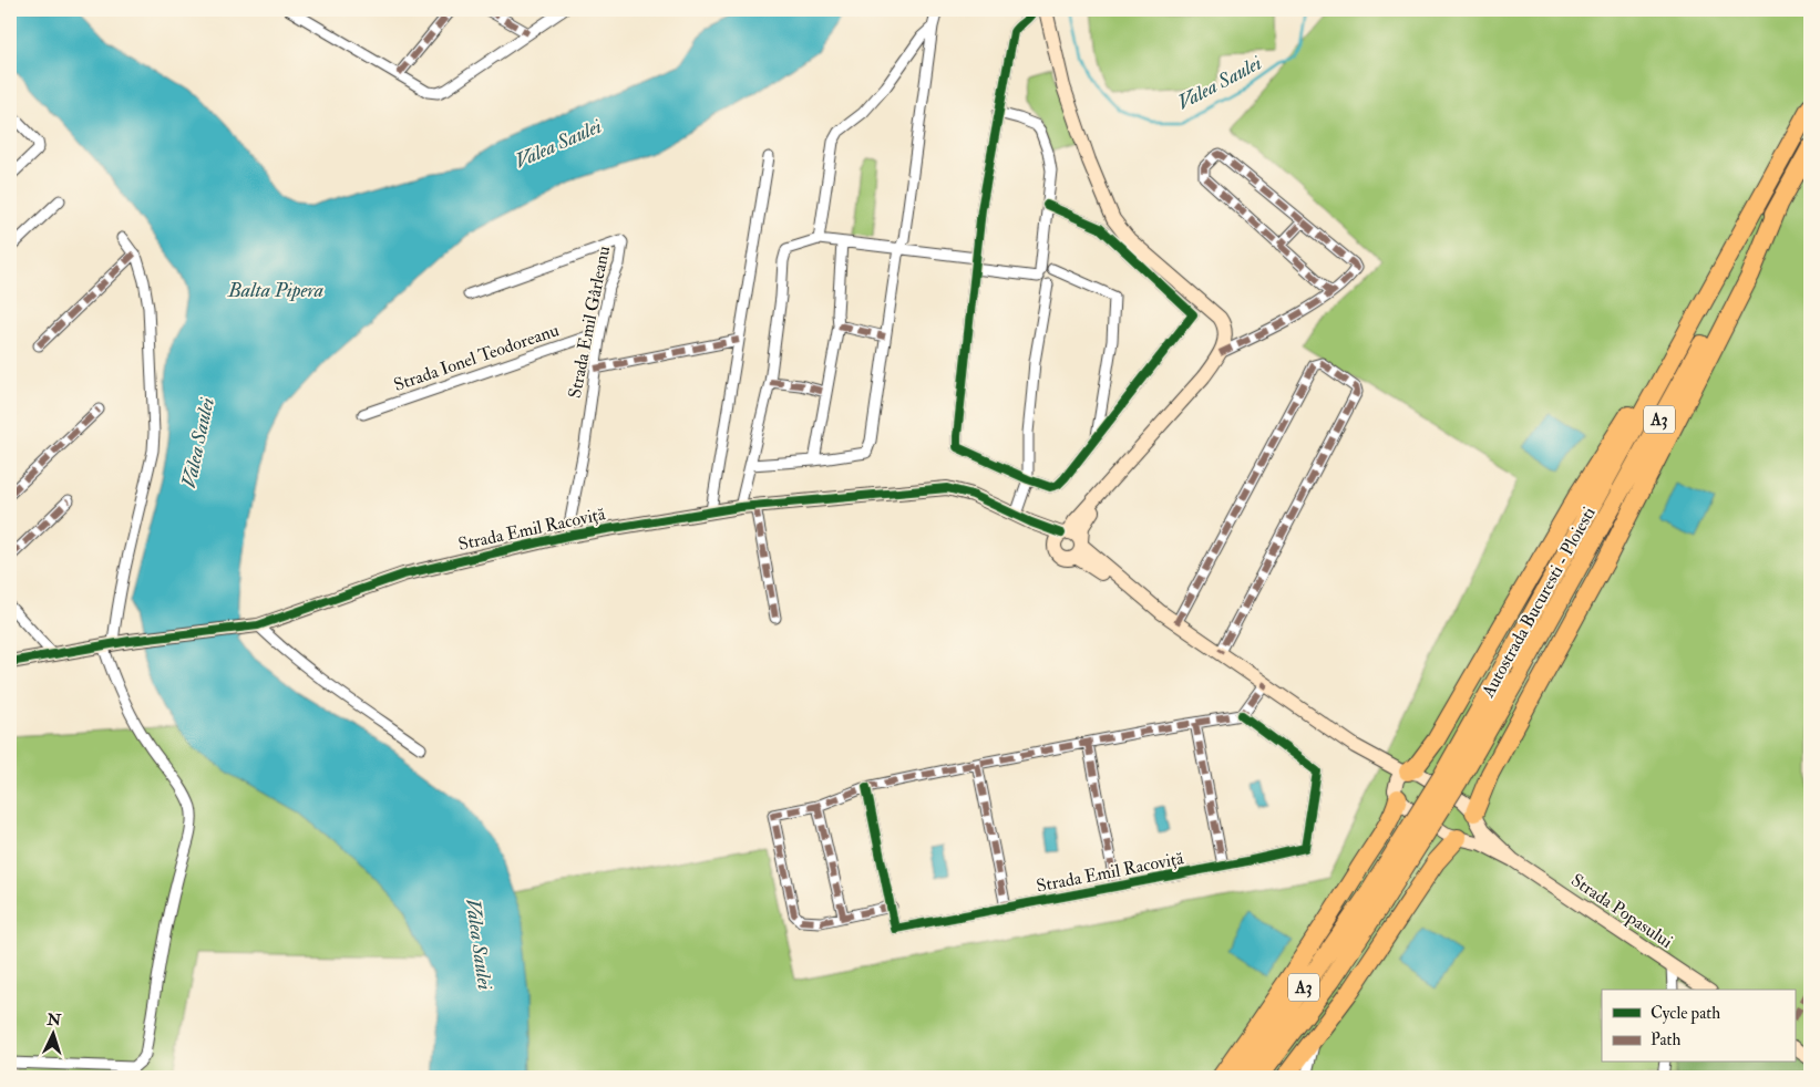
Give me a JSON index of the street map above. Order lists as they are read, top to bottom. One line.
{"streets":{"highway":["A3","Autostrada Bucuresti - Ploiesti"],"street":["Strada Emil Gârleanu","Strada Ionel Teodoreanu","Strada Emil Racoviță","Strada Popasului"]},"crossings":[["Strada Emil Gârleanu","Strada Ionel Teodoreanu"],["Strada Emil Gârleanu","Strada Emil Racoviță"],["Strada Emil Racoviță","Strada Popasului"]],"water":["Valea Saulei","Balta Pipera"],"legend":["Cycle path","Path"],"north":"top"}
